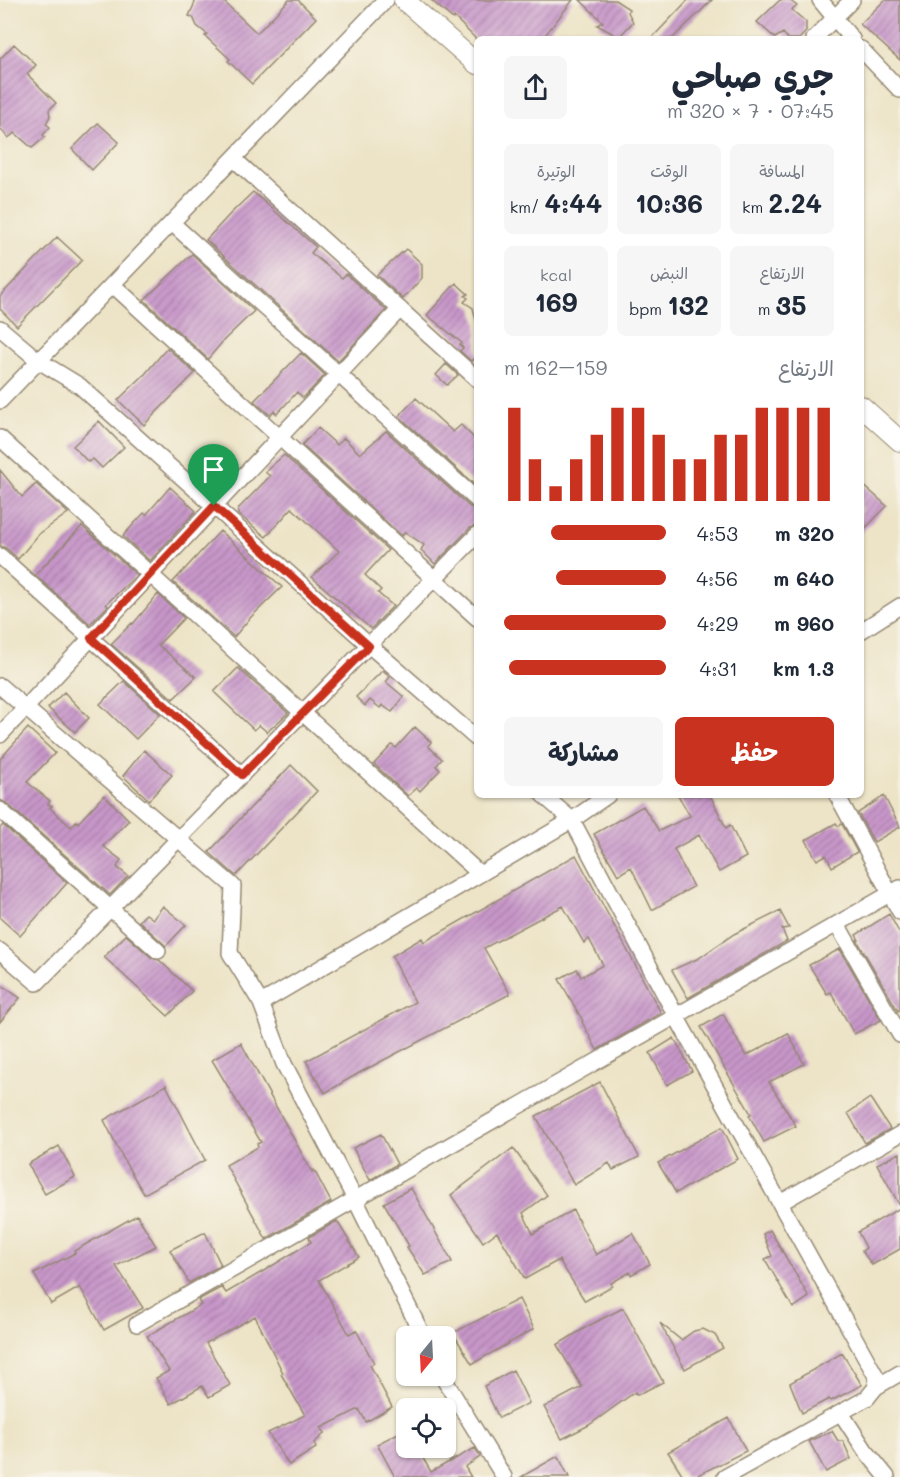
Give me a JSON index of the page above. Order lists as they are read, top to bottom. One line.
{"north":"bottom","page":{"heading":["جري صباحي","07:45 · 7 × 320 m"],"stats":[["المسافة","2.24 km"],["الوقت","10:36"],["الوتيرة","4:44 /km"],["الارتفاع","35 m"],["النبض","132 bpm"],["kcal","169"]],"chart":["الارتفاع","159–162 m"],"list":[{"name":"320 m","note":"4:53"},{"name":"640 m","note":"4:56"},{"name":"960 m","note":"4:29"},{"name":"1.3 km","note":"4:31"}],"buttons":["حفظ","مشاركة"]}}
